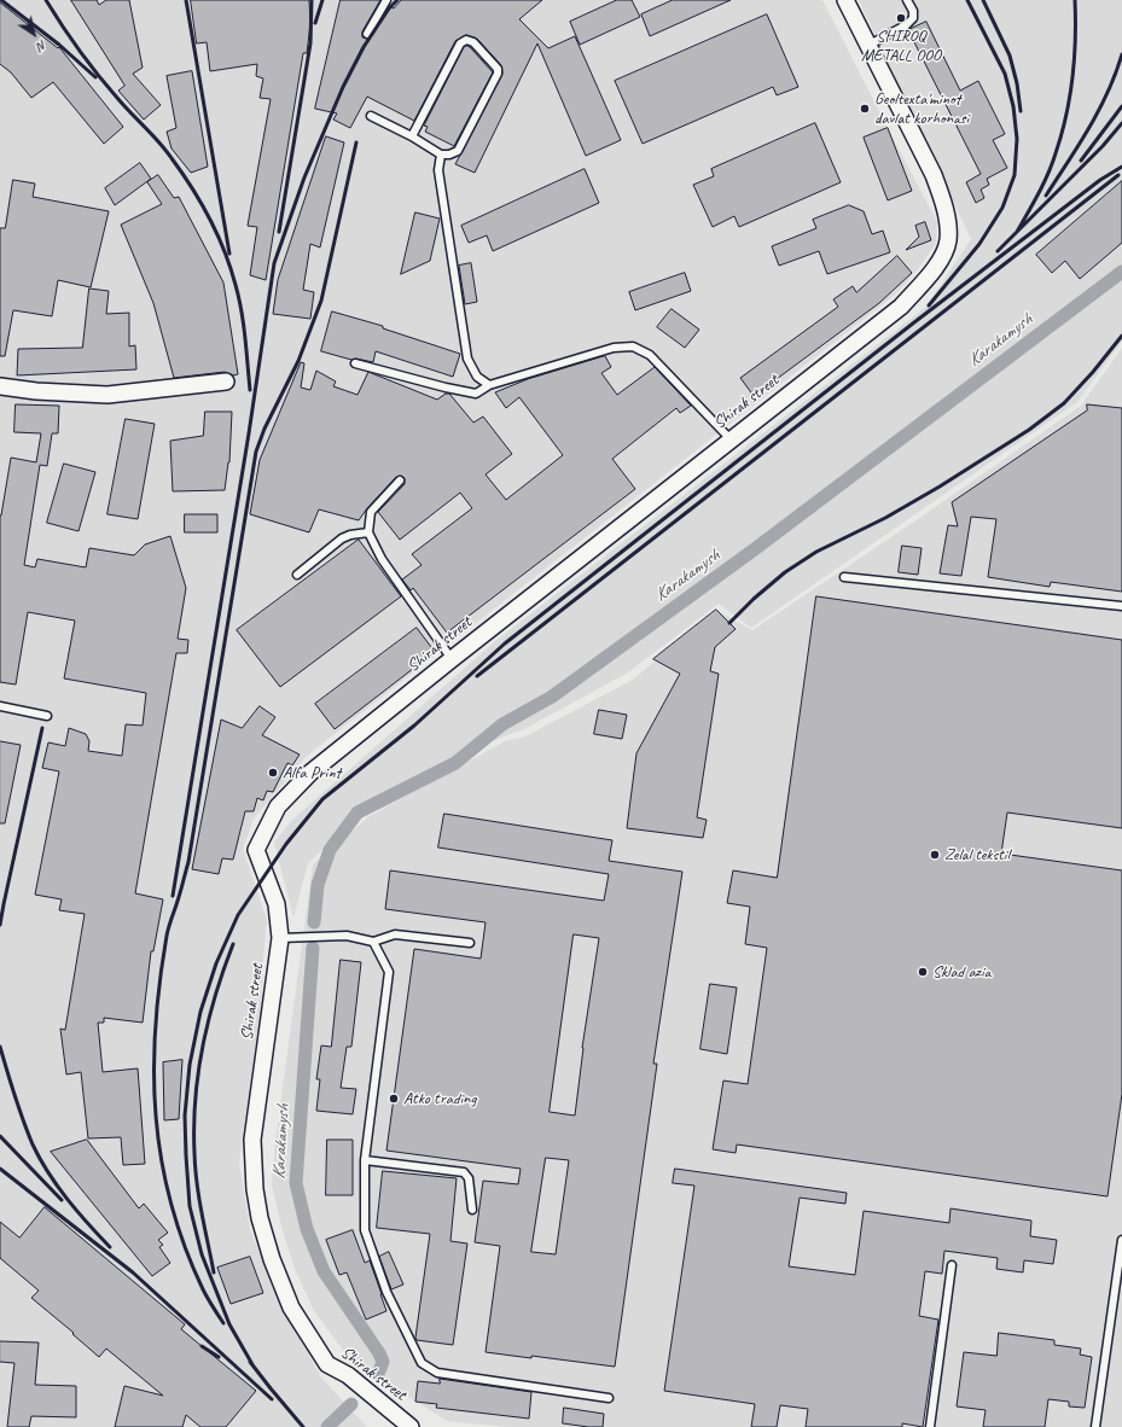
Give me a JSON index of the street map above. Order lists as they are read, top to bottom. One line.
{"streets":{"street":["Shirak street"]},"water":["Karakamysh"],"places":["SHIROQ METALL ООО","Geoltexta'minot davlat korhonasi","Alfa Print","Zelal tekstil","Sklad azia","Atko trading"],"north":"bottom right"}
